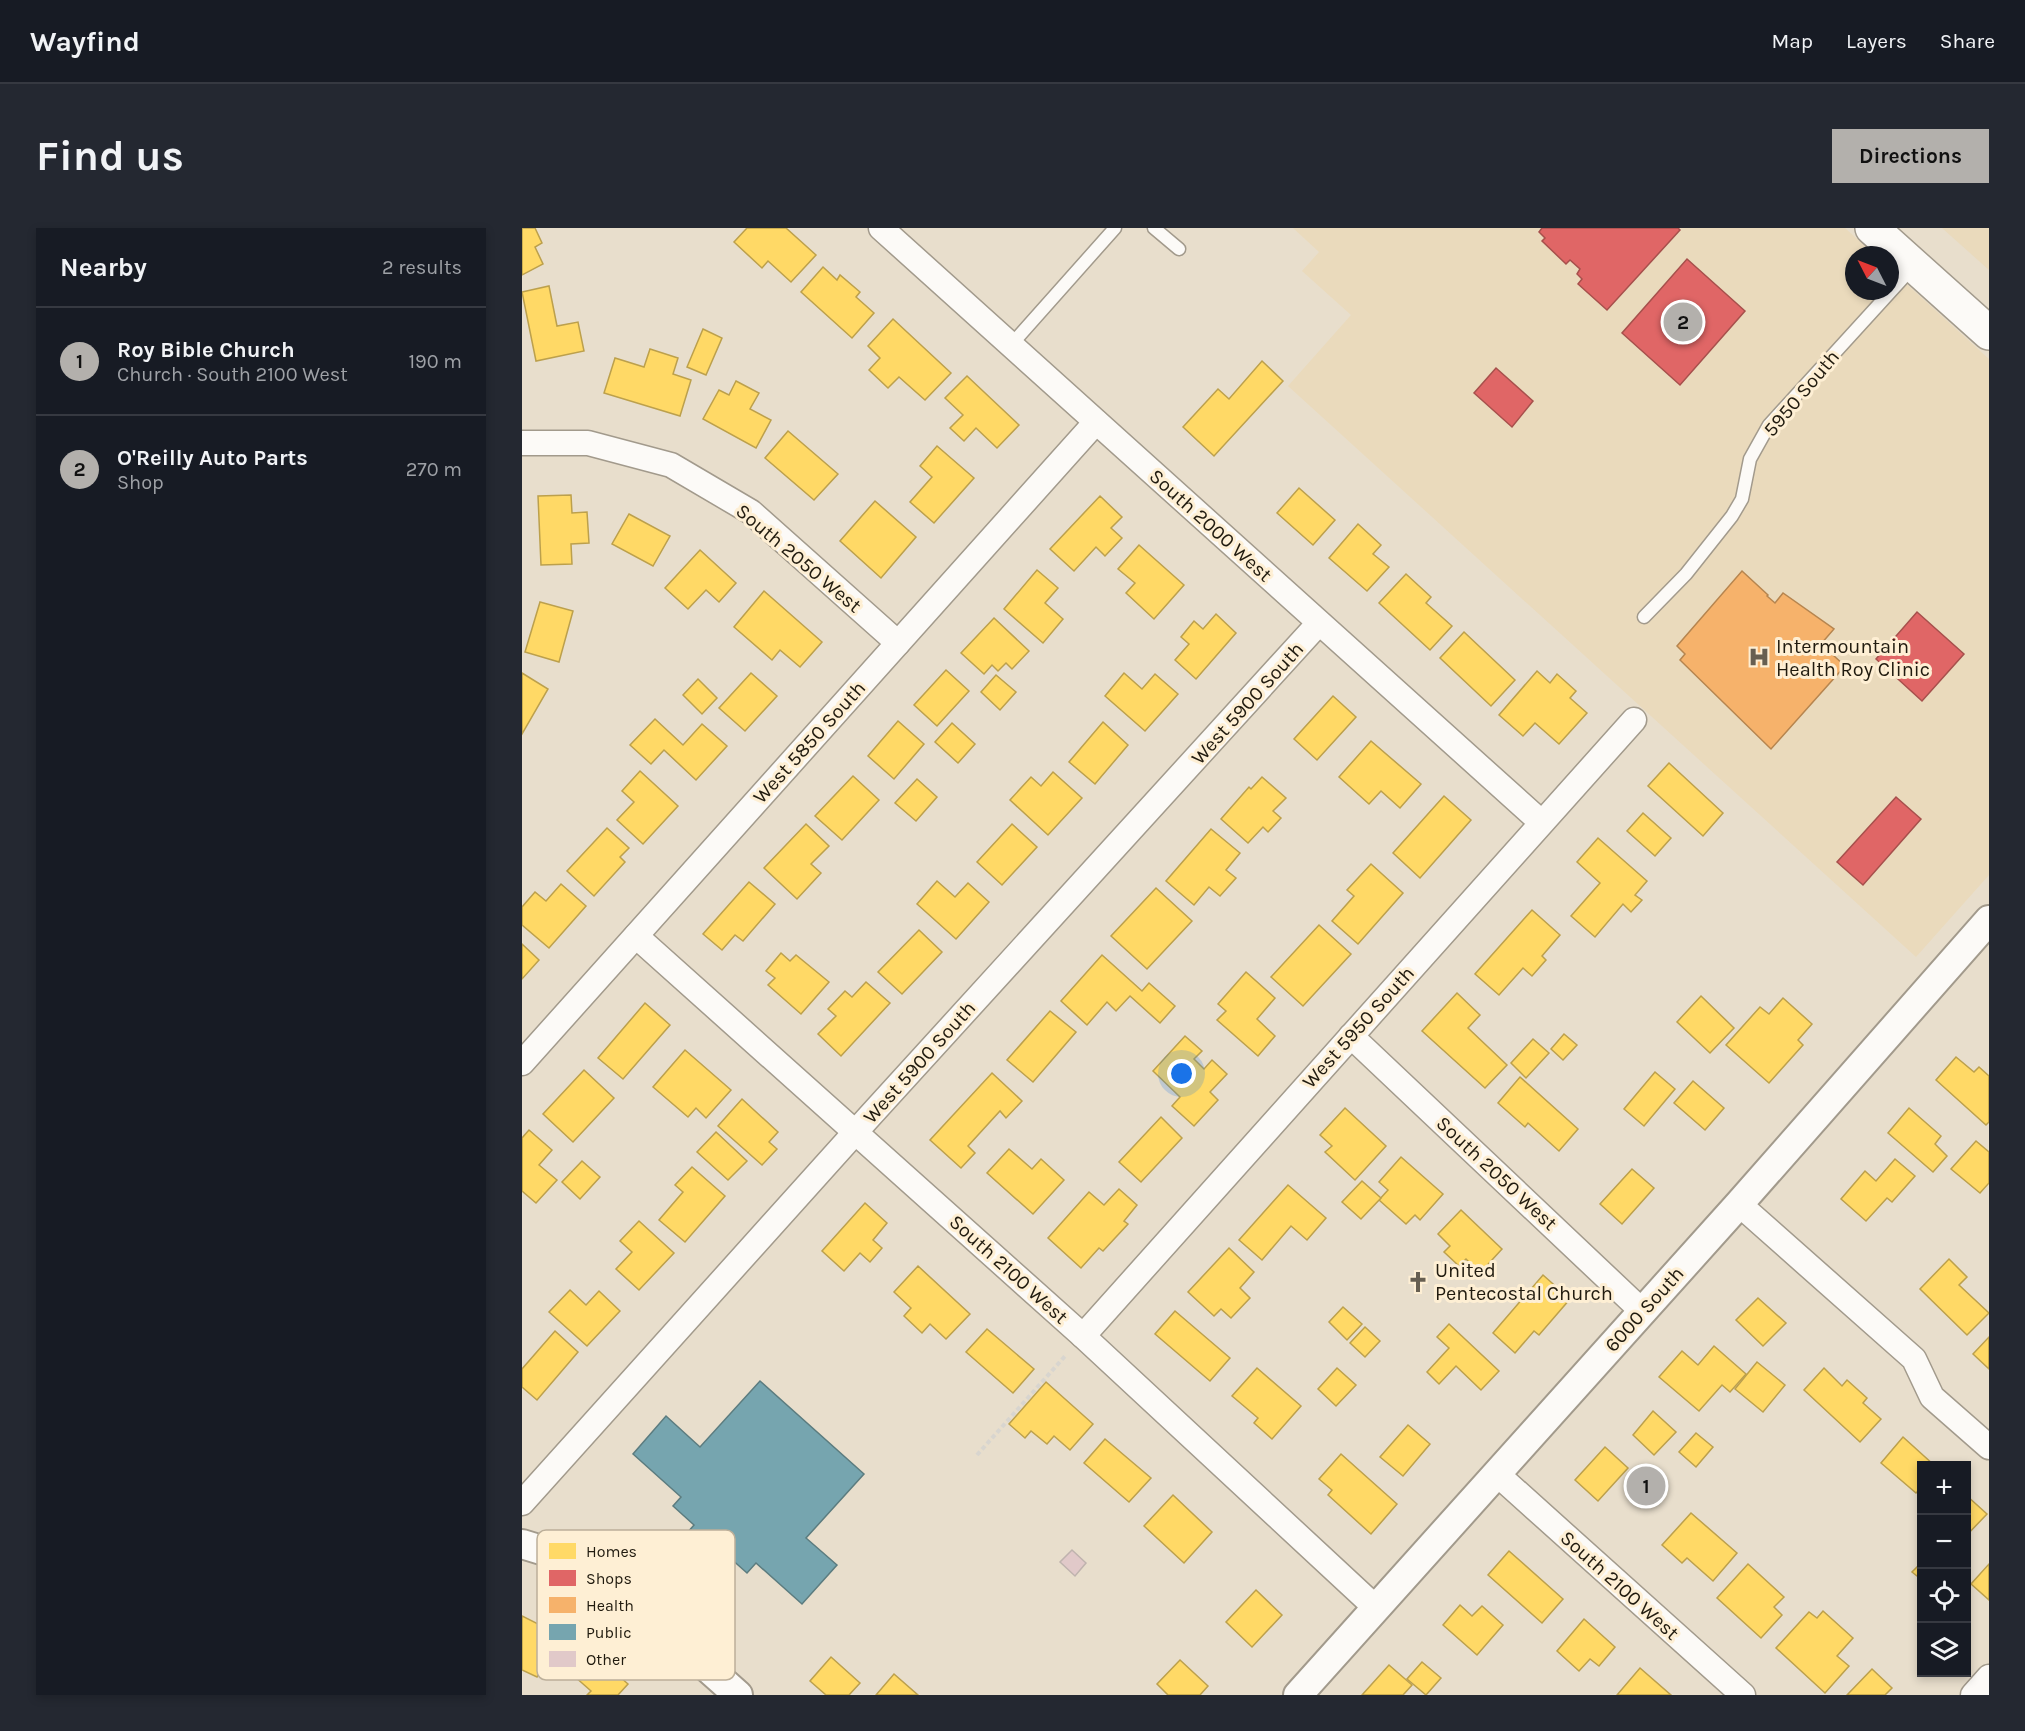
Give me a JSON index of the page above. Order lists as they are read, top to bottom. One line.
{"streets":{"street":["South 2000 West","South 2050 West","West 5900 South","West 5850 South","West 5950 South","South 2100 West","6000 South"],"lane":["5950 South"]},"crossings":[["South 2000 West","West 5900 South"],["South 2000 West","West 5850 South"],["South 2000 West","West 5950 South"],["South 2050 West","West 5850 South"],["South 2050 West","West 5950 South"],["South 2050 West","6000 South"],["West 5900 South","South 2100 West"],["West 5850 South","South 2100 West"],["West 5950 South","South 2100 West"],["South 2100 West","6000 South"]],"places":{"hospital":["Intermountain Health Roy Clinic"],"church":["United Pentecostal Church"]},"legend":["Homes","Shops","Health","Public","Other"],"north":"top left","page":{"header":"Wayfind","nav":["Map","Layers","Share"],"buttons":"Directions","title":"Find us","heading":["Nearby","2 results"],"pins":["2","1"],"list":[{"mark":"1","name":"Roy Bible Church","note":"Church · South 2100 West","value":"190 m"},{"mark":"2","name":"O'Reilly Auto Parts","note":"Shop","value":"270 m"}],"map_buttons":["+","−"]}}
